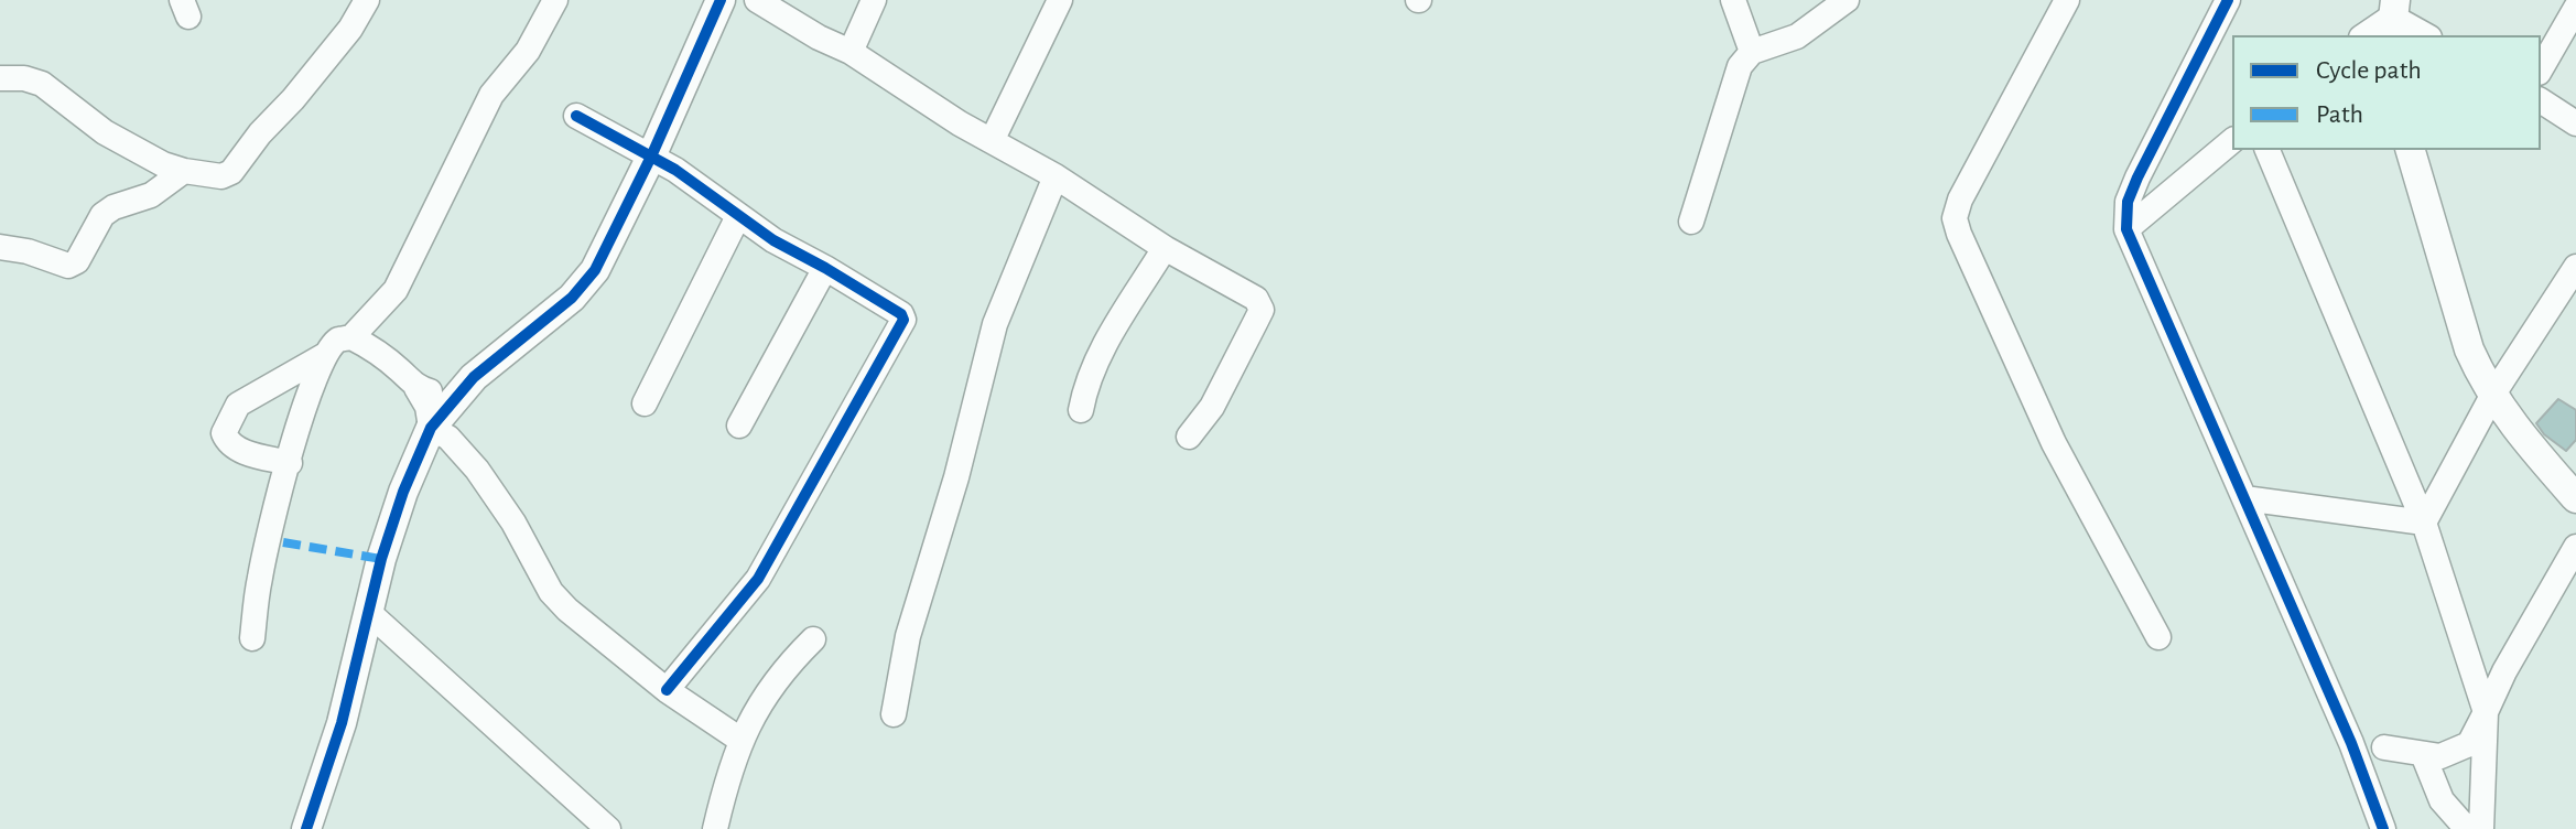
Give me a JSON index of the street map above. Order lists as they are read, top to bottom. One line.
{"legend":["Cycle path","Path"]}
